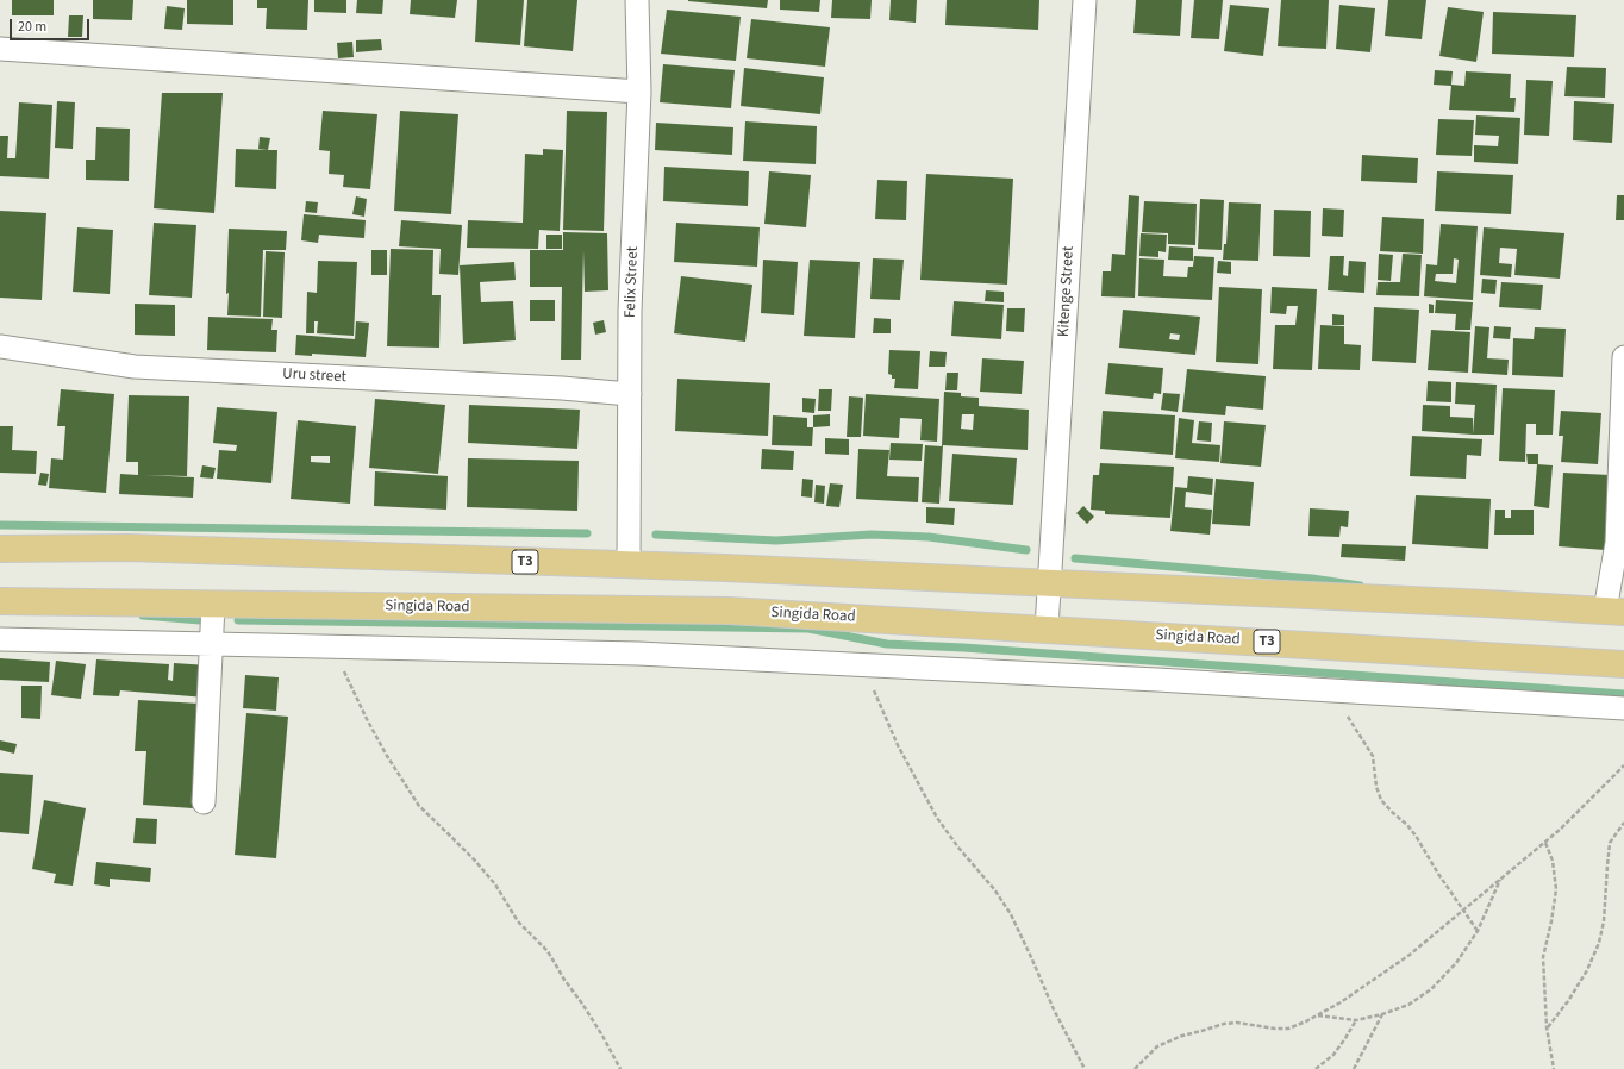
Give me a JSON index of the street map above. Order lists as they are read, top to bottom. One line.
{"streets":{"highway":["T3","Singida Road"],"street":["Felix Street","Kitenge Street","Uru street"]},"crossings":[["Felix Street","Uru street"],["Felix Street","T3"],["Kitenge Street","T3"],["Kitenge Street","Singida Road"]],"scale_bar":"20 m"}
